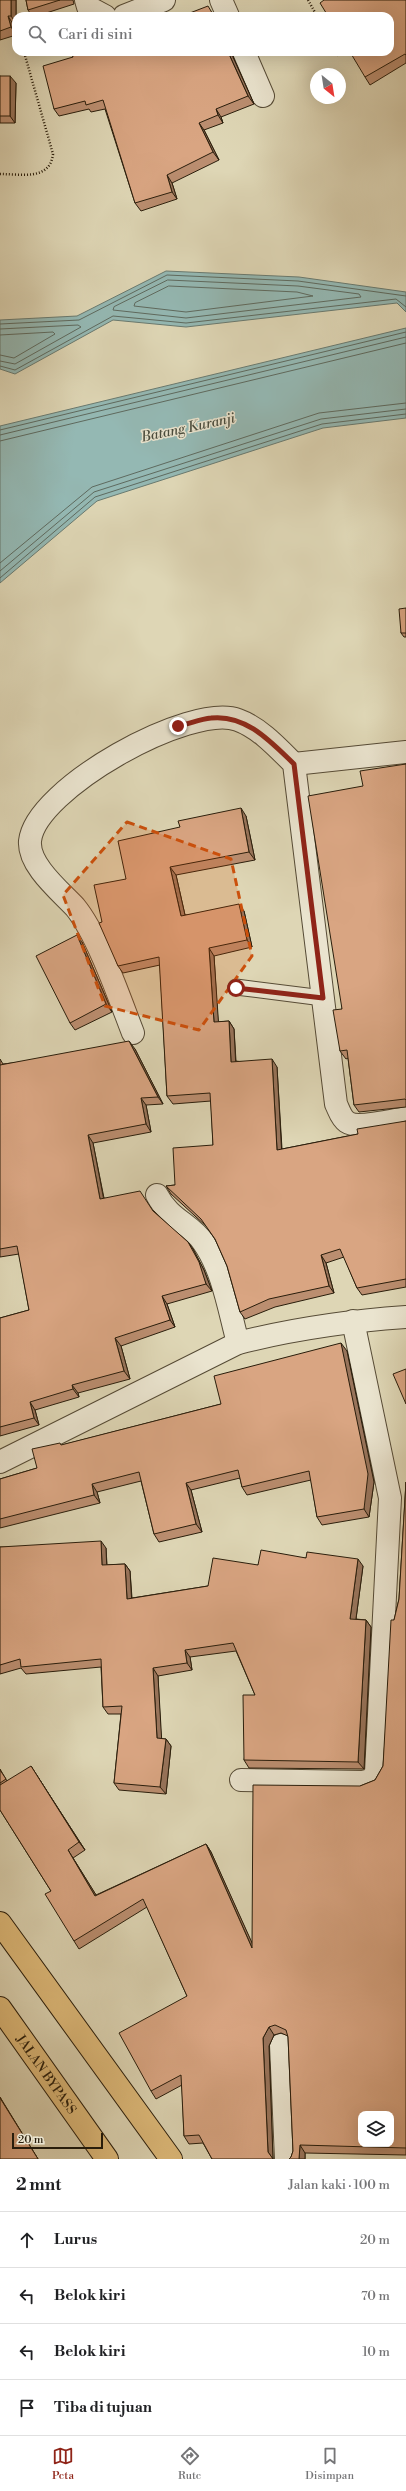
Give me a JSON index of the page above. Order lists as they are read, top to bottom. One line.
{"streets":{"highway":["JALAN BYPASS"]},"water":["Batang Kuranji"],"scale_bar":"20 m","north":"bottom right","page":{"search":"Cari di sini","scale":"20 m","heading":["2 mnt","Jalan kaki · 100 m"],"list":[["Lurus","20 m"],["Belok kiri","70 m"],["Belok kiri","10 m"],"Tiba di tujuan"],"nav":["Peta","Rute","Disimpan"]}}
